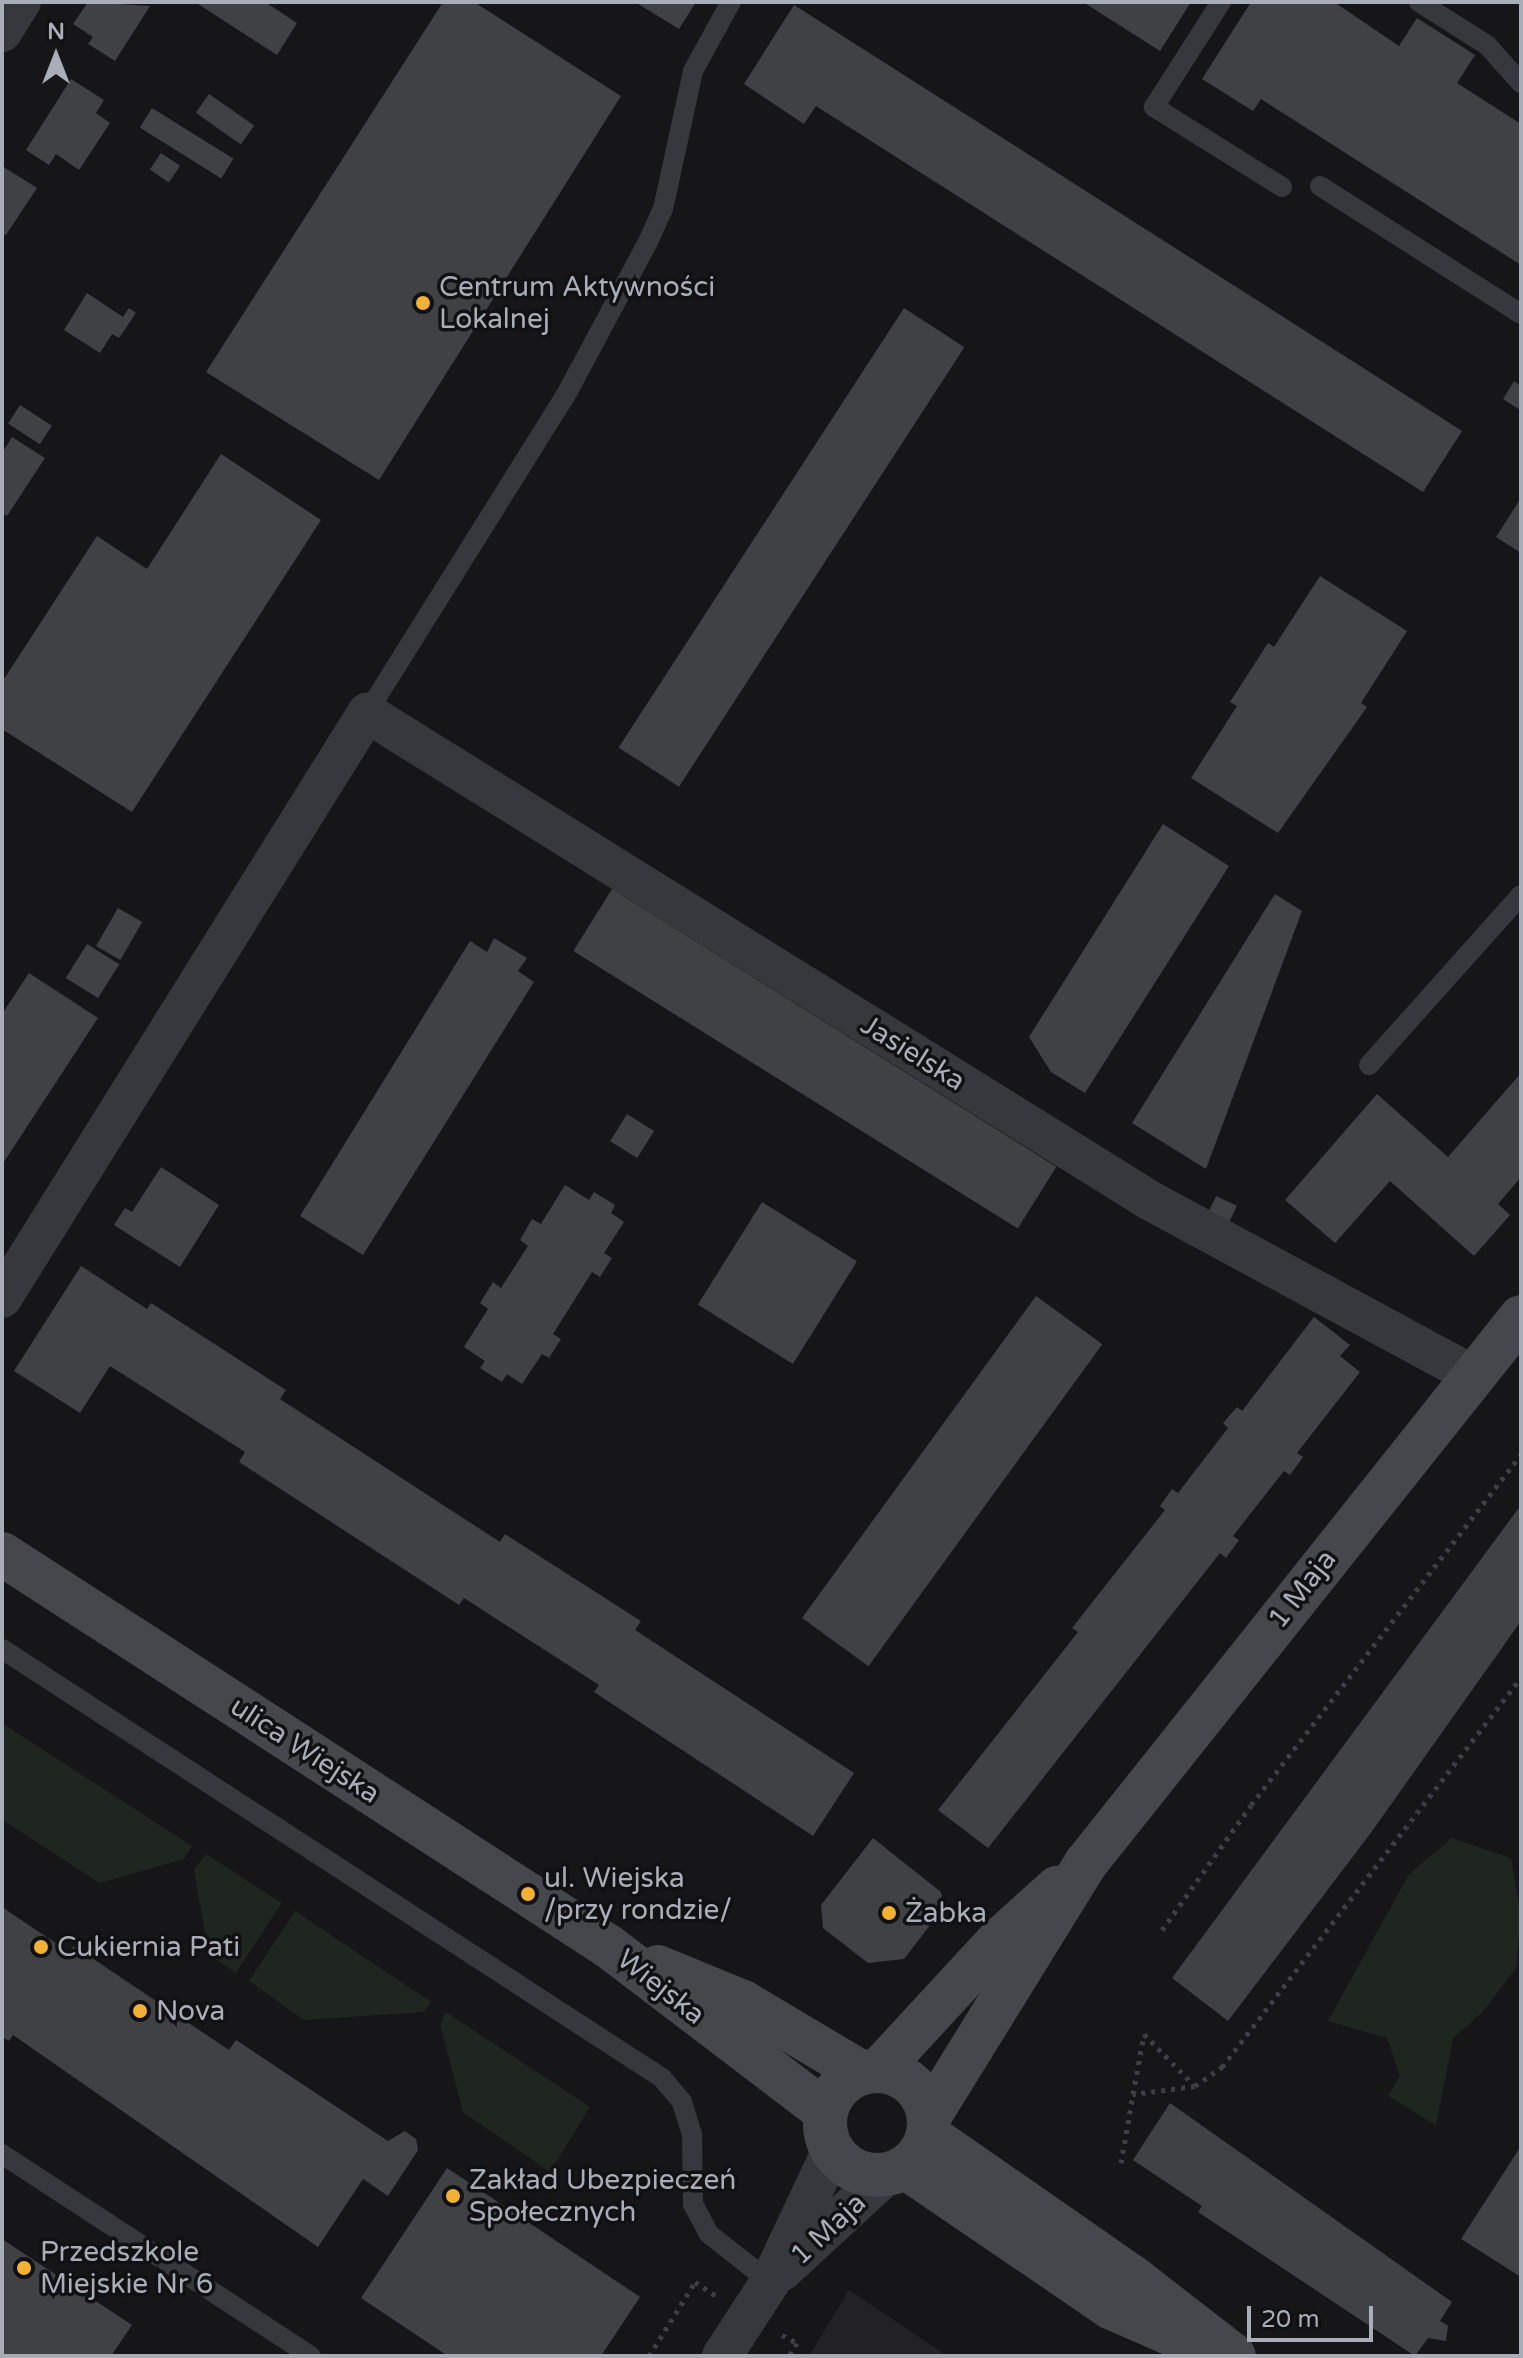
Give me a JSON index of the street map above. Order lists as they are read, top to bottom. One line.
{"streets":{"street":["Jasielska","1 Maja","ulica Wiejska","Wiejska"]},"crossings":[["Jasielska","1 Maja"],["1 Maja","Wiejska"],["ulica Wiejska","Wiejska"]],"places":["Centrum Aktywności Lokalnej","ul. Wiejska /przy rondzie/","Żabka","Cukiernia Pati","Nova","Zakład Ubezpieczeń Społecznych","Przedszkole Miejskie Nr 6"],"scale_bar":"20 m","north":"top"}
